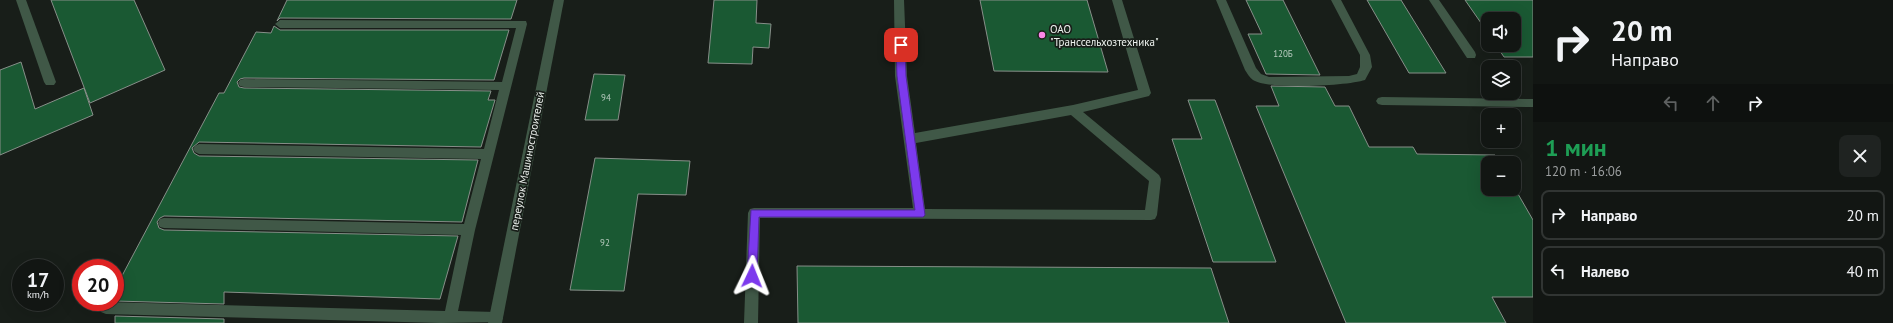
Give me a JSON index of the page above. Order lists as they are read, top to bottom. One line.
{"streets":{"street":["переулок Машиностроителей"]},"places":["ОАО \"Транссельхозтехника\""],"house_numbers":["120Б","94","92"],"page":{"turn":["20 m","Направо"],"map_buttons":["+","−"],"heading":["1 мин","120 m · 16:06"],"list":[{"name":"Направо","value":"20 m"},{"name":"Налево","value":"40 m"}],"speed":"17 km/h","limit":"20"}}
